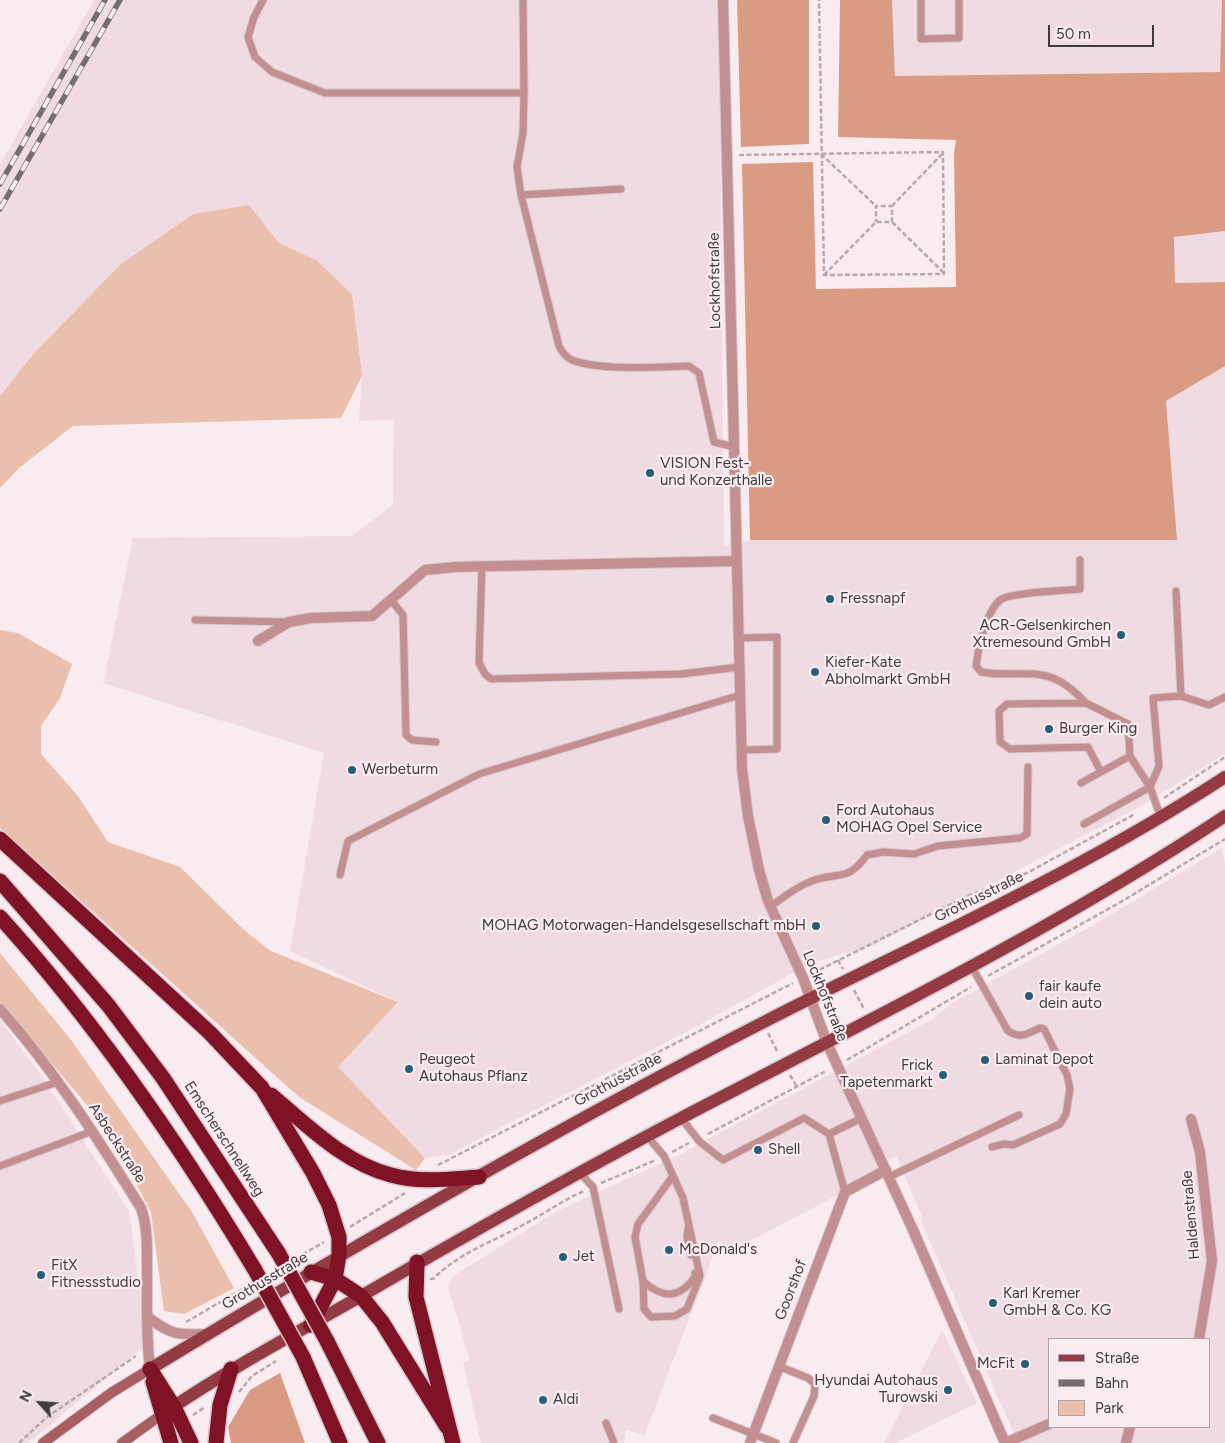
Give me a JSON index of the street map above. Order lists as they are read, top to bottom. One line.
{"streets":{"highway":["Emscherschnellweg"],"main road":["Grothusstraße"],"street":["Lockhofstraße","Asbeckstraße","Haldenstraße","Goorshof"]},"crossings":[["Lockhofstraße","Grothusstraße"],["Grothusstraße","Asbeckstraße"]],"places":["VISION Fest- und Konzerthalle","Fressnapf","ACR-Gelsenkirchen Xtremesound GmbH","Kiefer-Kate Abholmarkt GmbH","Burger King","Werbeturm","Ford Autohaus MOHAG Opel Service","MOHAG Motorwagen-Handelsgesellschaft mbH","fair kaufe dein auto","Laminat Depot","Peugeot Autohaus Pflanz","Frick Tapetenmarkt","Shell","McDonald's","Jet","FitX Fitnessstudio","Karl Kremer GmbH & Co. KG","McFit","Hyundai Autohaus Turowski","Aldi"],"legend":["Straße","Bahn","Park"],"scale_bar":"50 m","north":"top left"}
